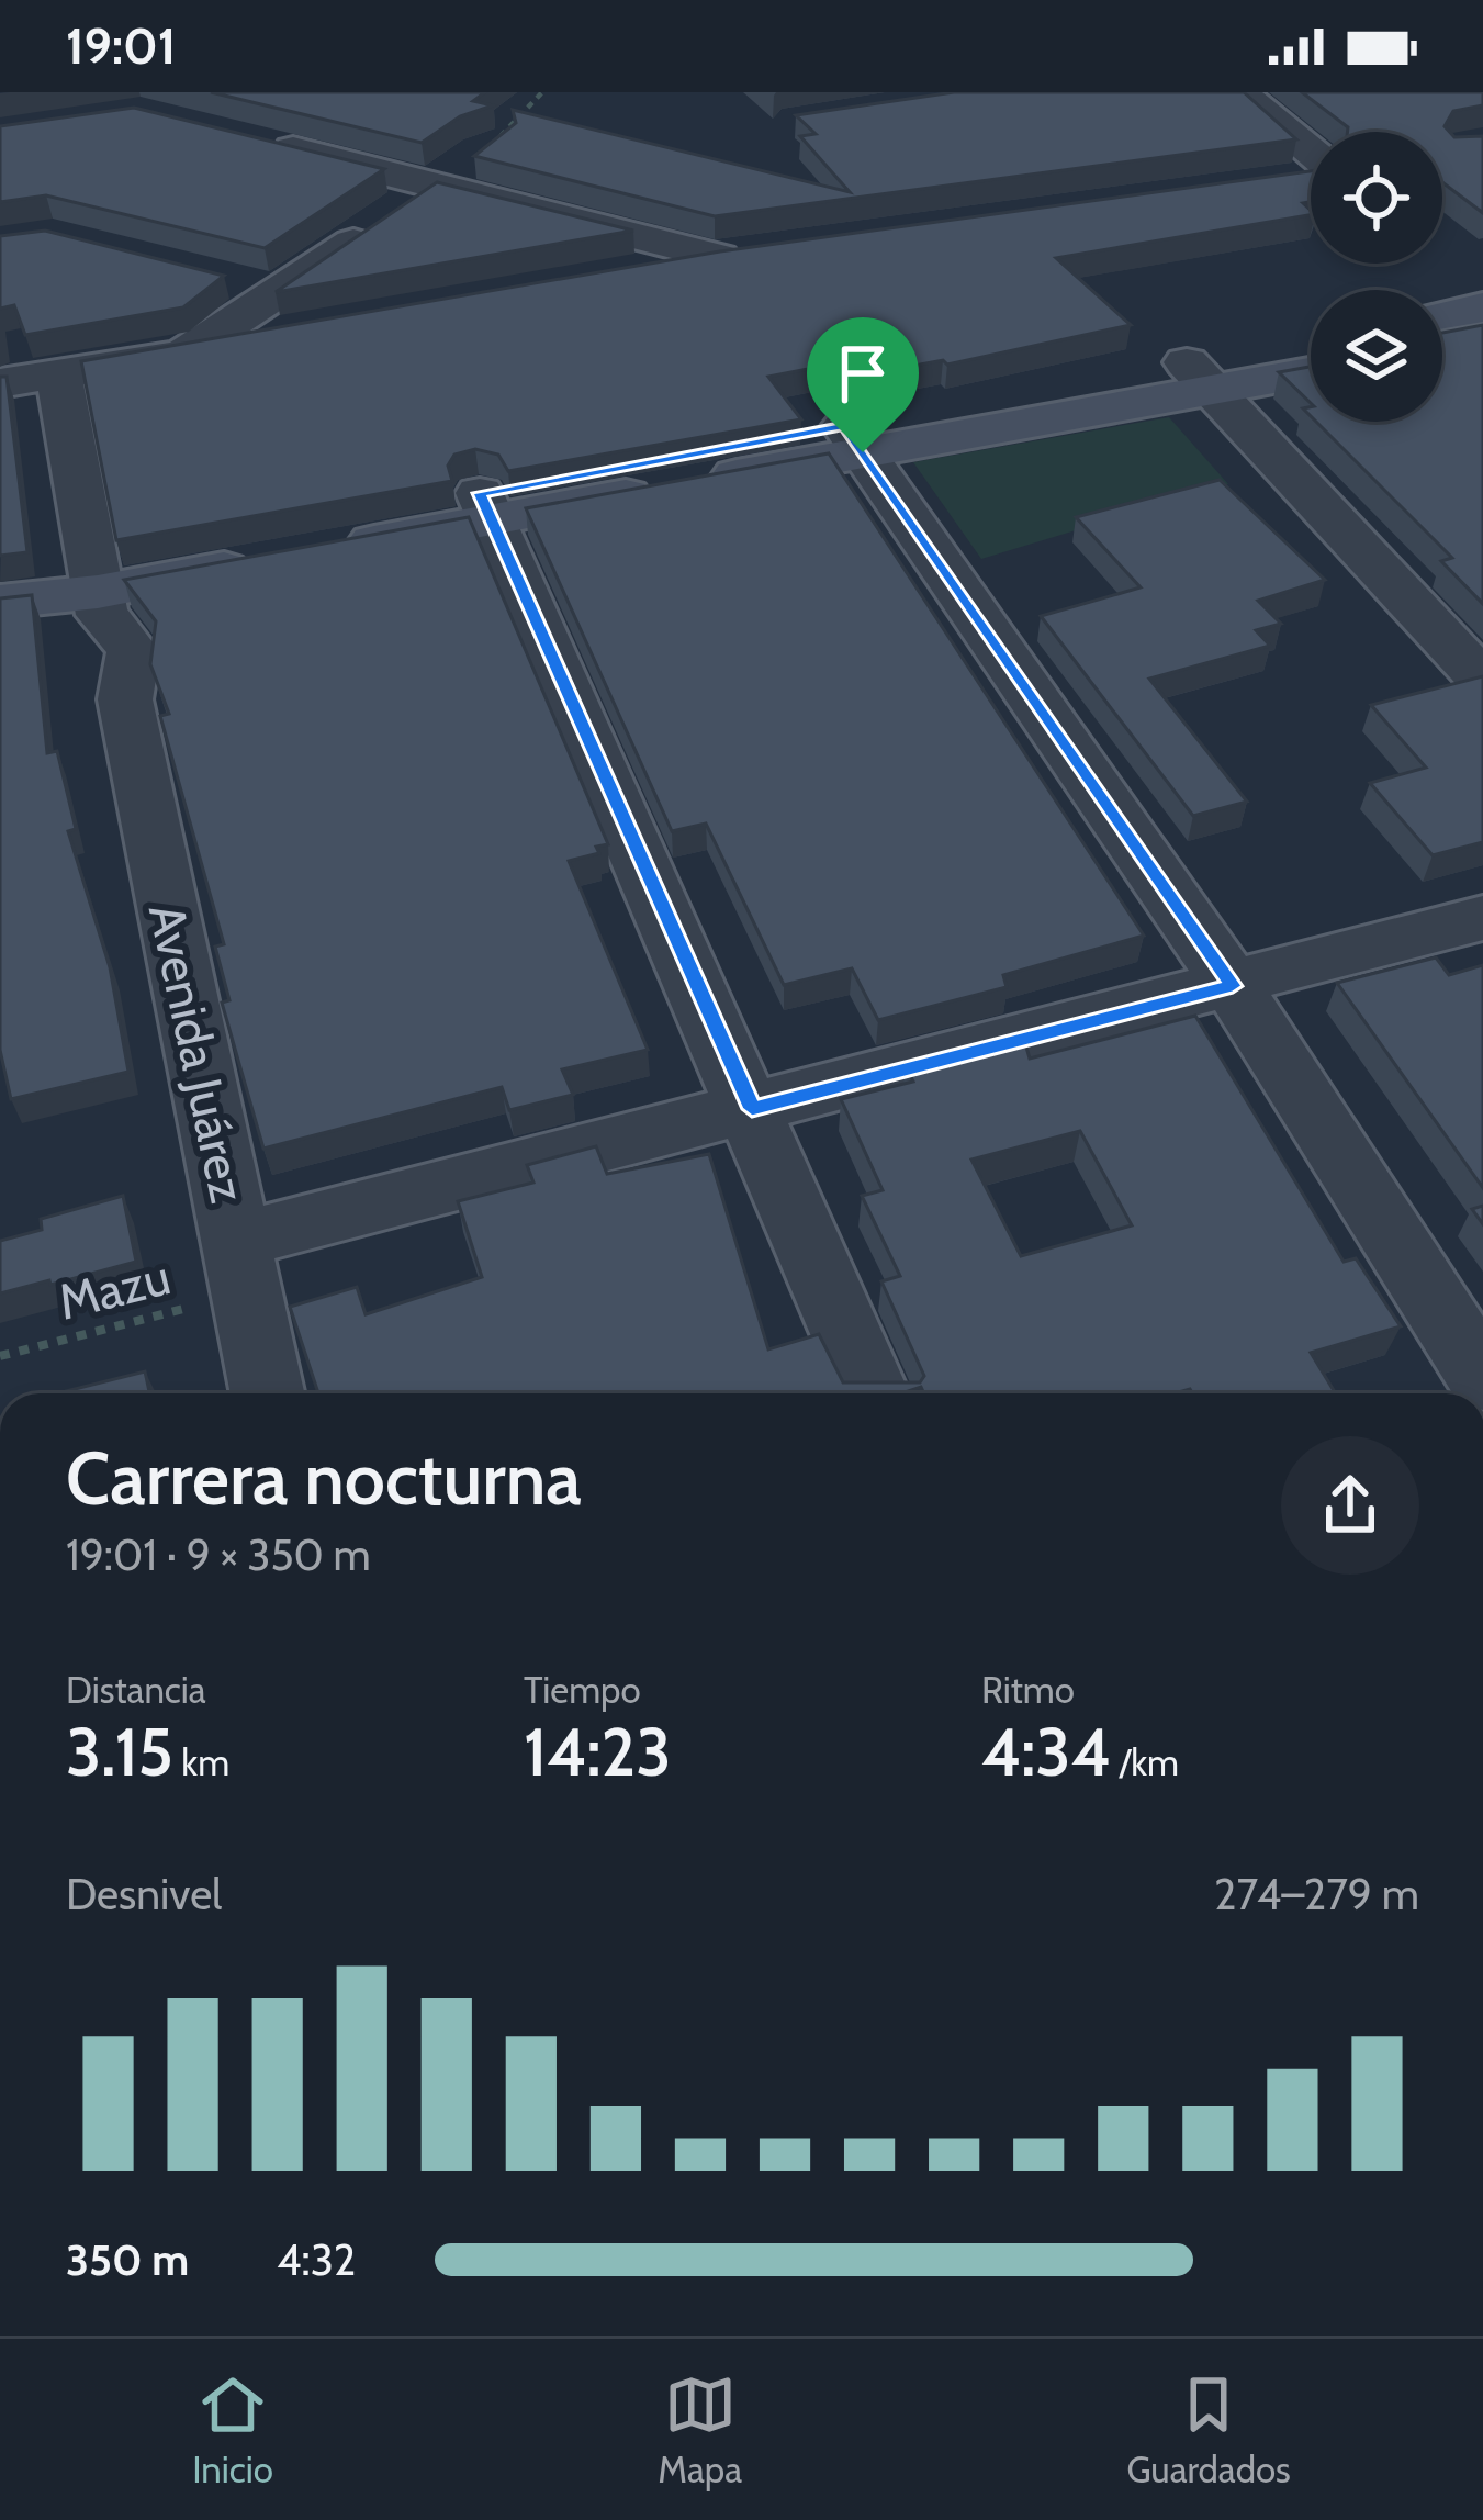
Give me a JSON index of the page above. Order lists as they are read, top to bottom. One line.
{"streets":{"street":["Avenida Juárez"],"path":["Mazu"]},"crossings":[["Avenida Juárez","Mazu"]],"page":{"status":"19:01","heading":["Carrera nocturna","19:01 · 9 × 350 m"],"stats":[["Distancia","3.15 km"],["Tiempo","14:23"],["Ritmo","4:34 /km"]],"chart":["Desnivel","274–279 m"],"list":[{"name":"350 m","note":"4:32"}],"tabs":["Inicio","Mapa","Guardados"]}}
